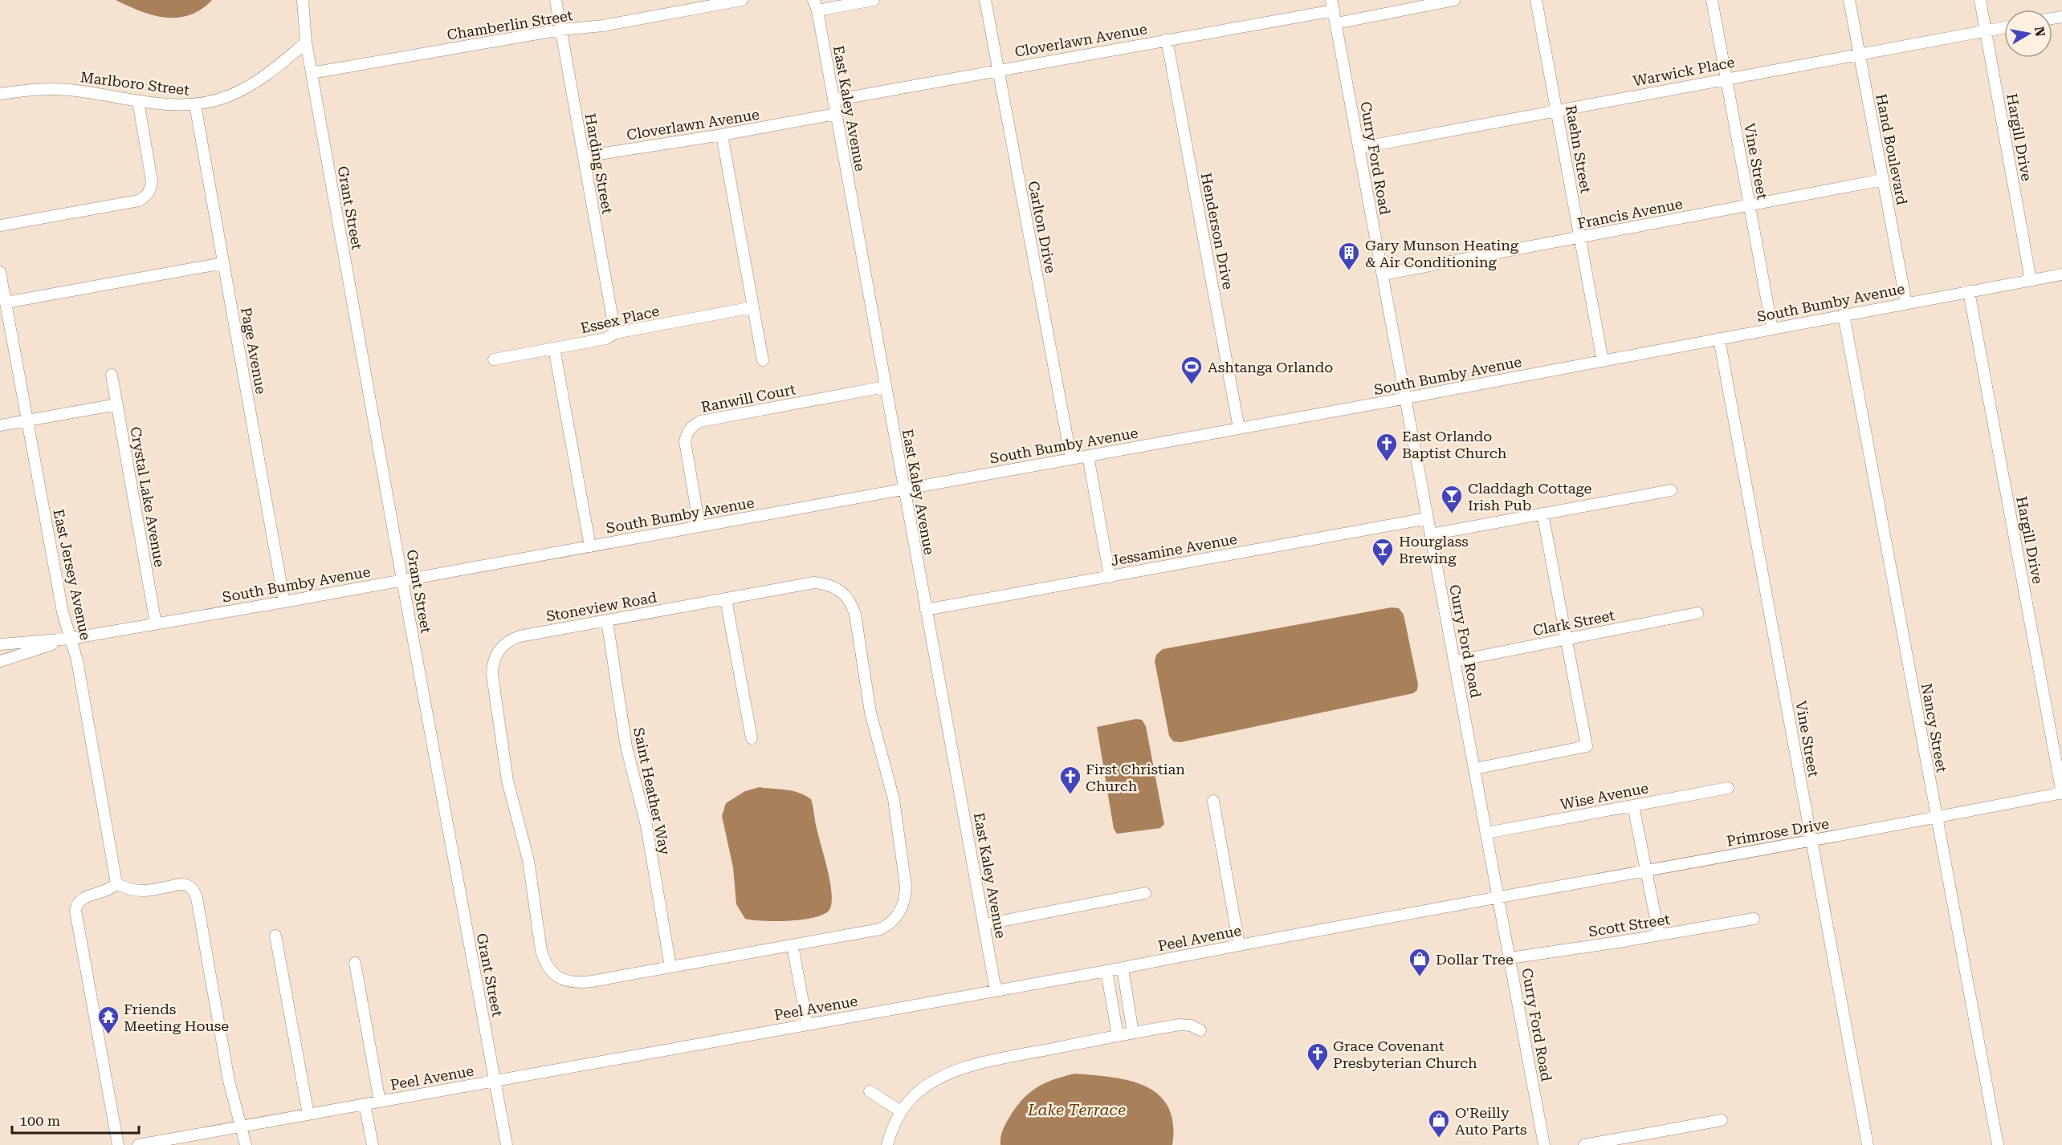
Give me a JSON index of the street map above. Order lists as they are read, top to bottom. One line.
{"streets":{"street":["Chamberlin Street","Cloverlawn Avenue","Warwick Place","Marlboro Street","East Kaley Avenue","Hargill Drive","Raehn Street","Hand Boulevard","Curry Ford Road","Vine Street","Harding Street","Grant Street","Francis Avenue","Carlton Drive","Henderson Drive","South Bumby Avenue","Essex Place","Page Avenue","Ranwill Court","Crystal Lake Avenue","Jessamine Avenue","East Jersey Avenue","Stoneview Road","Clark Street","Nancy Street","Saint Heather Way","Wise Avenue","Primrose Drive","Scott Street","Peel Avenue"]},"crossings":[["Chamberlin Street","Harding Street"],["Chamberlin Street","Grant Street"],["Cloverlawn Avenue","East Kaley Avenue"],["Cloverlawn Avenue","Curry Ford Road"],["Cloverlawn Avenue","Harding Street"],["Cloverlawn Avenue","Carlton Drive"],["Cloverlawn Avenue","Henderson Drive"],["Warwick Place","Hargill Drive"],["Warwick Place","Raehn Street"],["Warwick Place","Hand Boulevard"],["Warwick Place","Curry Ford Road"],["Warwick Place","Vine Street"],["Marlboro Street","Grant Street"],["Marlboro Street","Page Avenue"],["East Kaley Avenue","South Bumby Avenue"],["East Kaley Avenue","Ranwill Court"],["East Kaley Avenue","Jessamine Avenue"],["East Kaley Avenue","Peel Avenue"],["Hargill Drive","South Bumby Avenue"],["Hargill Drive","Primrose Drive"],["Raehn Street","Francis Avenue"],["Raehn Street","South Bumby Avenue"],["Hand Boulevard","Francis Avenue"],["Hand Boulevard","South Bumby Avenue"],["Curry Ford Road","Francis Avenue"],["Curry Ford Road","South Bumby Avenue"],["Curry Ford Road","Jessamine Avenue"],["Curry Ford Road","Clark Street"],["Curry Ford Road","Wise Avenue"],["Curry Ford Road","Primrose Drive"],["Curry Ford Road","Scott Street"],["Curry Ford Road","Peel Avenue"],["Vine Street","Francis Avenue"],["Vine Street","South Bumby Avenue"],["Vine Street","Primrose Drive"],["Harding Street","Essex Place"],["Grant Street","South Bumby Avenue"],["Grant Street","Peel Avenue"],["Carlton Drive","South Bumby Avenue"],["Henderson Drive","South Bumby Avenue"],["South Bumby Avenue","Page Avenue"],["South Bumby Avenue","Ranwill Court"],["South Bumby Avenue","Crystal Lake Avenue"],["South Bumby Avenue","East Jersey Avenue"],["South Bumby Avenue","Nancy Street"],["Stoneview Road","Saint Heather Way"],["Nancy Street","Primrose Drive"],["Primrose Drive","Peel Avenue"]],"water":["Lake Terrace"],"places":{"building":["Gary Munson Heating & Air Conditioning"],"sports":["Ashtanga Orlando"],"church":["East Orlando Baptist Church","First Christian Church","Grace Covenant Presbyterian Church"],"bar":["Claddagh Cottage Irish Pub","Hourglass Brewing"],"shop":["Dollar Tree","O'Reilly Auto Parts"],"temple":["Friends Meeting House"]},"scale_bar":"100 m","north":"right"}
